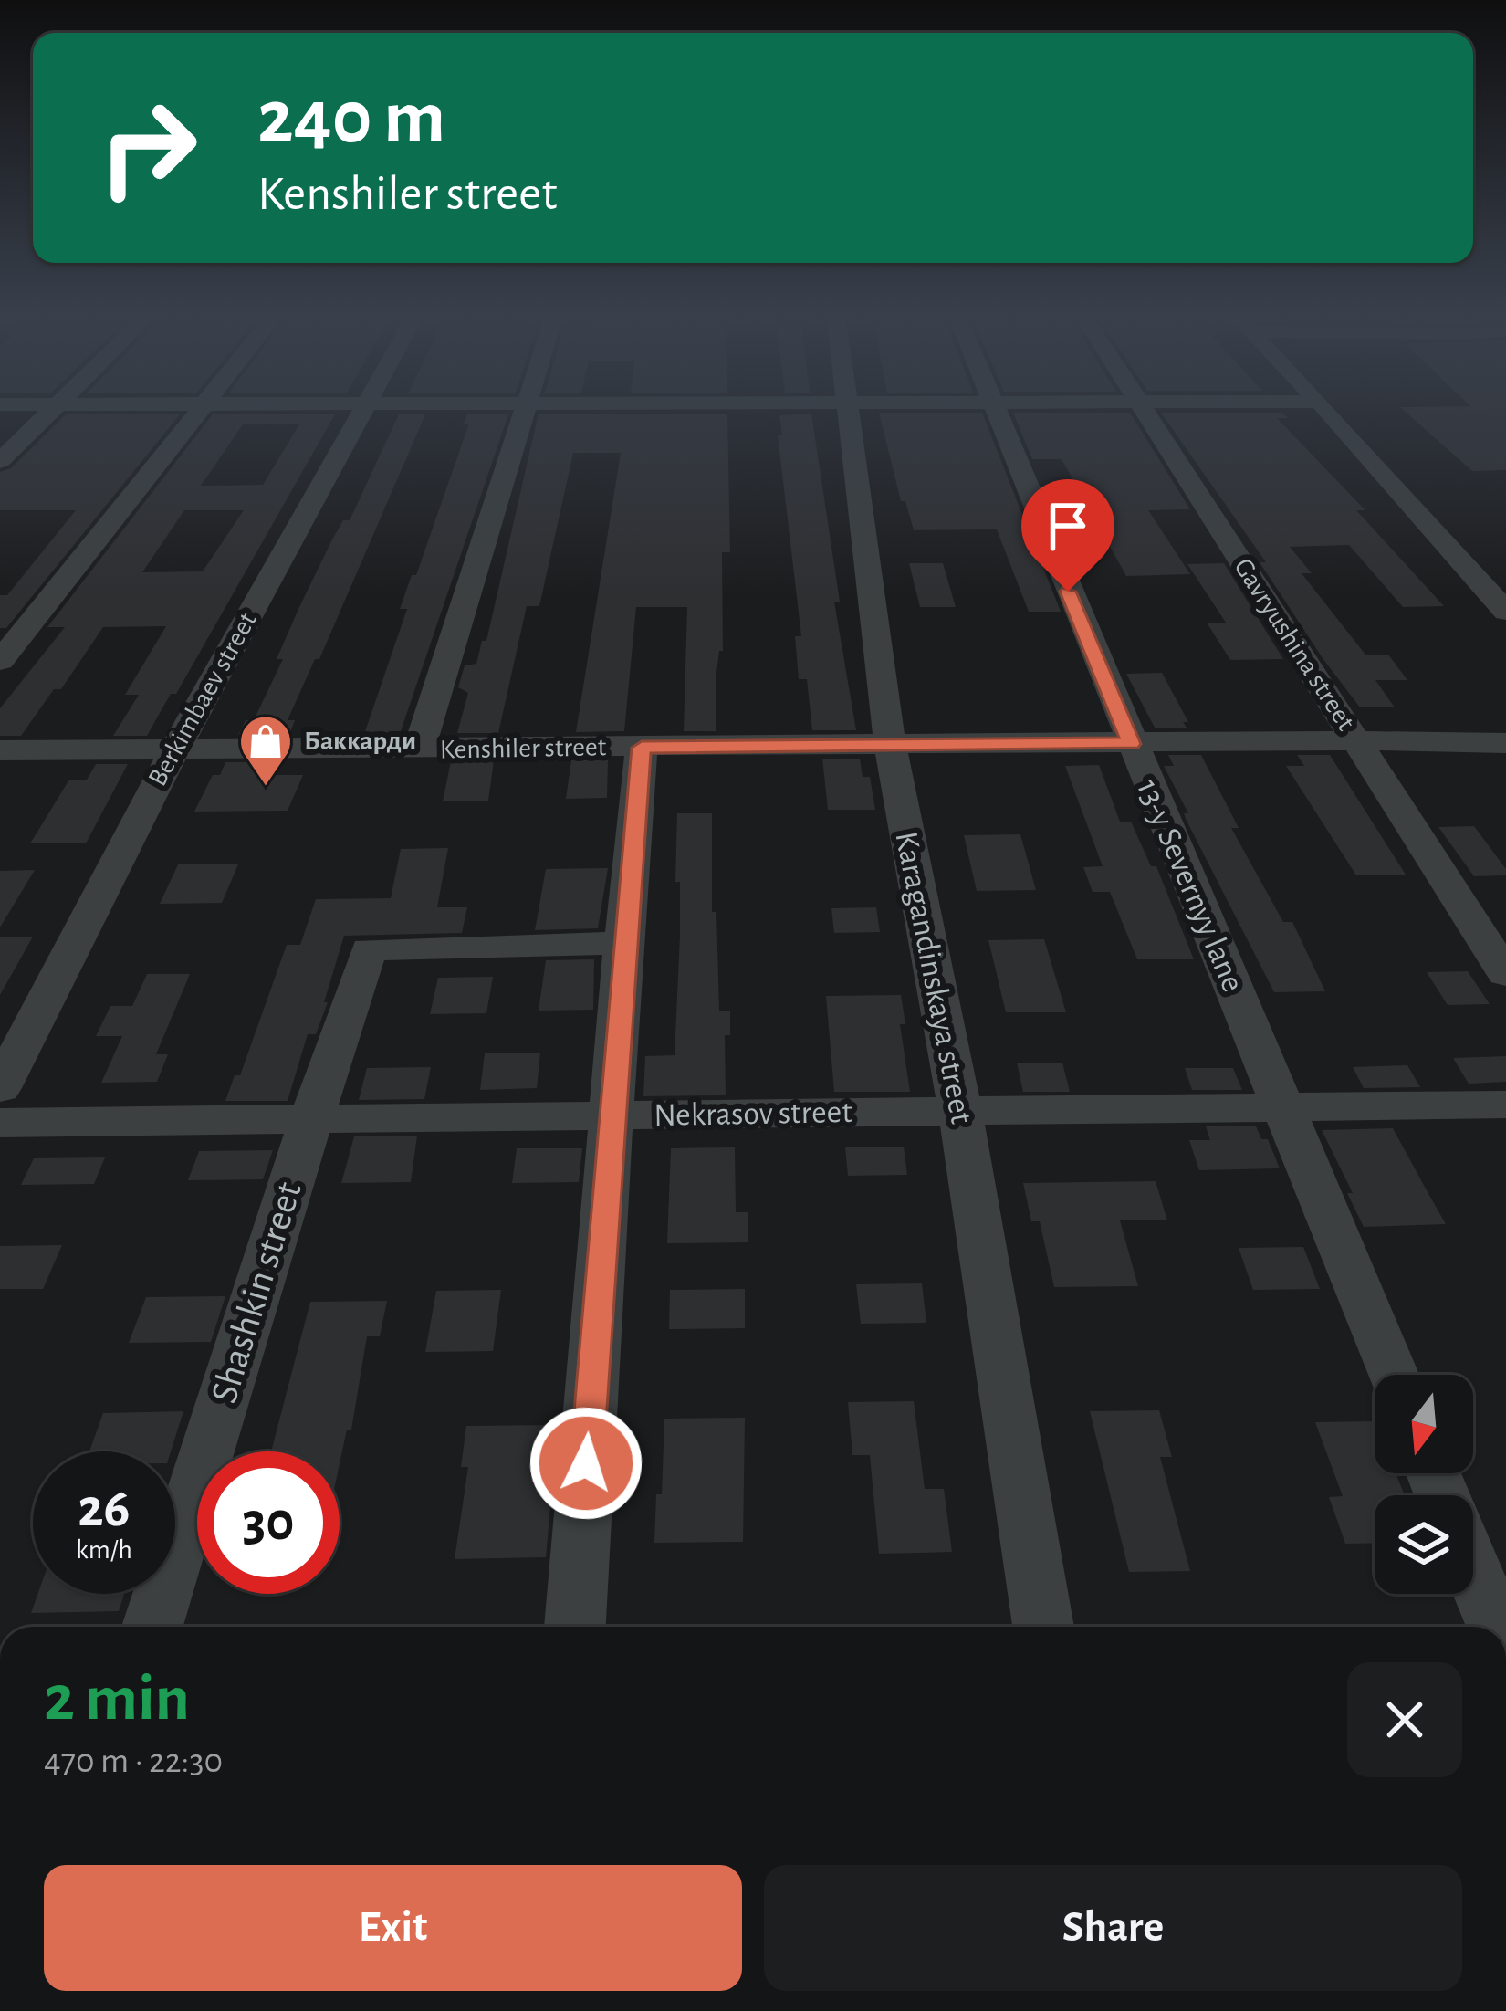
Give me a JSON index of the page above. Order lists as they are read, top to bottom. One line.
{"streets":{"street":["Gavryushina street","Berkimbaev street","Kenshiler street","13-y Severnyy lane","Karagandinskaya street","Nekrasov street","Shashkin street"]},"crossings":[["Gavryushina street","Kenshiler street"],["Berkimbaev street","Kenshiler street"],["Kenshiler street","13-y Severnyy lane"],["Kenshiler street","Karagandinskaya street"],["13-y Severnyy lane","Nekrasov street"],["Karagandinskaya street","Nekrasov street"],["Nekrasov street","Shashkin street"]],"places":{"shop":["Баккарди"]},"north":"bottom","page":{"turn":["240 m","Kenshiler street"],"speed":"26 km/h","limit":"30","heading":["2 min","470 m · 22:30"],"buttons":["Exit","Share"]}}
